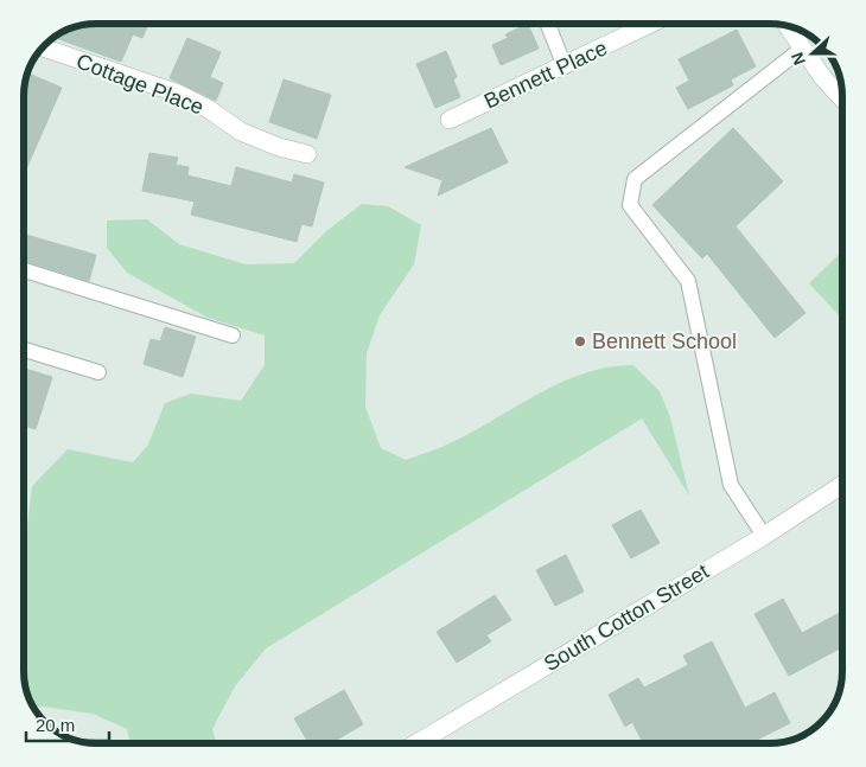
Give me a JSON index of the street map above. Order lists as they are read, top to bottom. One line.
{"streets":{"street":["Bennett Place","Cottage Place","South Cotton Street"]},"places":["Bennett School"],"scale_bar":"20 m","north":"left"}
